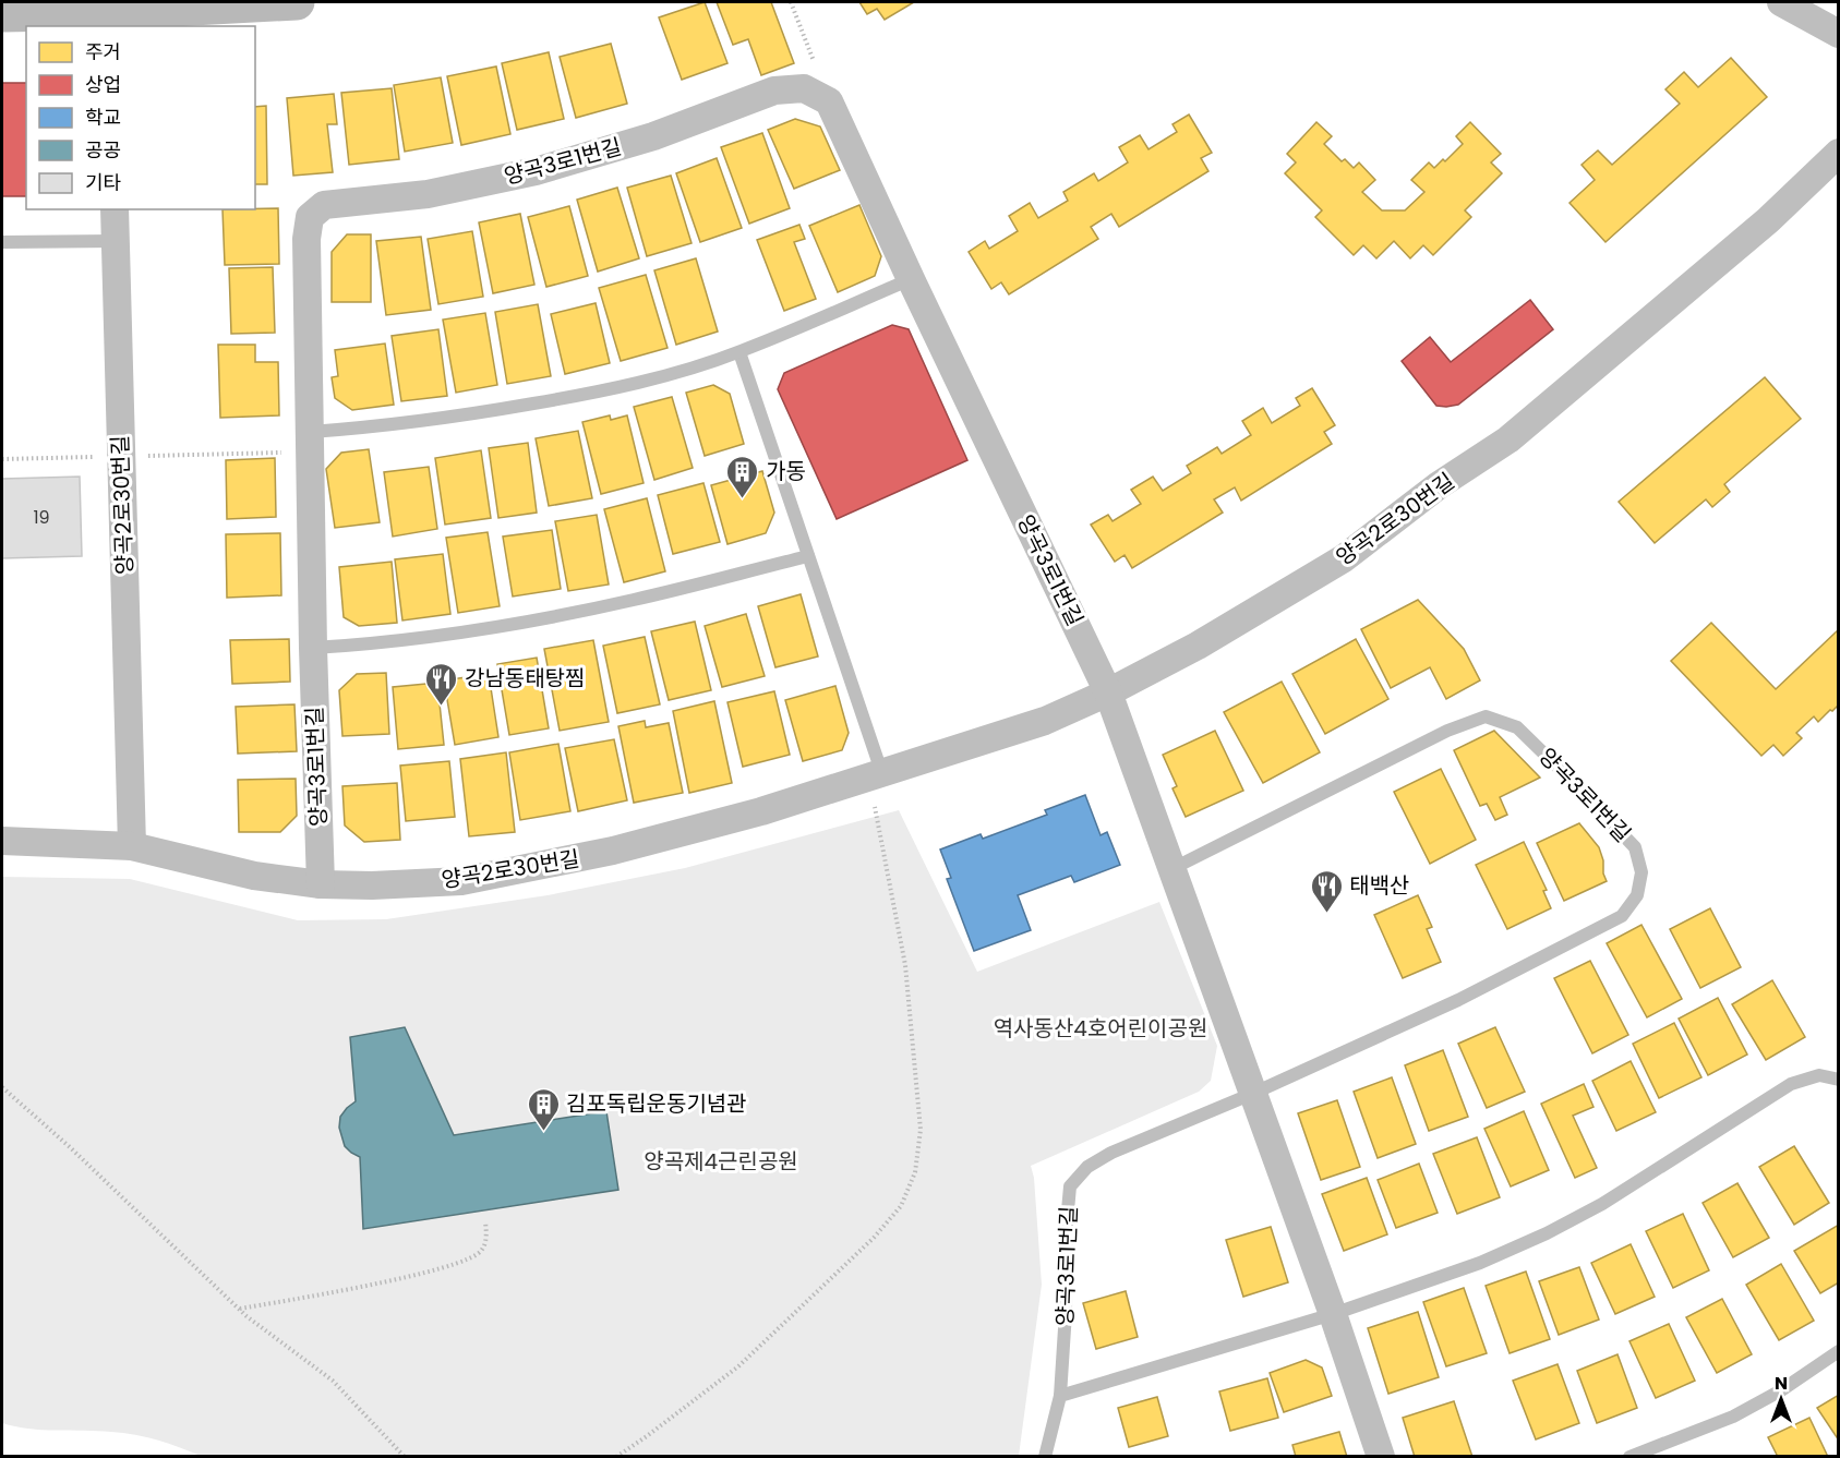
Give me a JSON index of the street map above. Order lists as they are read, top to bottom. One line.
{"streets":{"street":["양곡3로1번길","양곡2로30번길"]},"crossings":[["양곡3로1번길","양곡2로30번길"]],"parks":["역사동산4호어린이공원","양곡제4근린공원"],"places":{"building":["가동","김포독립운동기념관"],"restaurant":["강남동태탕찜","태백산"]},"house_numbers":["19"],"legend":["주거","상업","학교","공공","기타"],"north":"top"}
